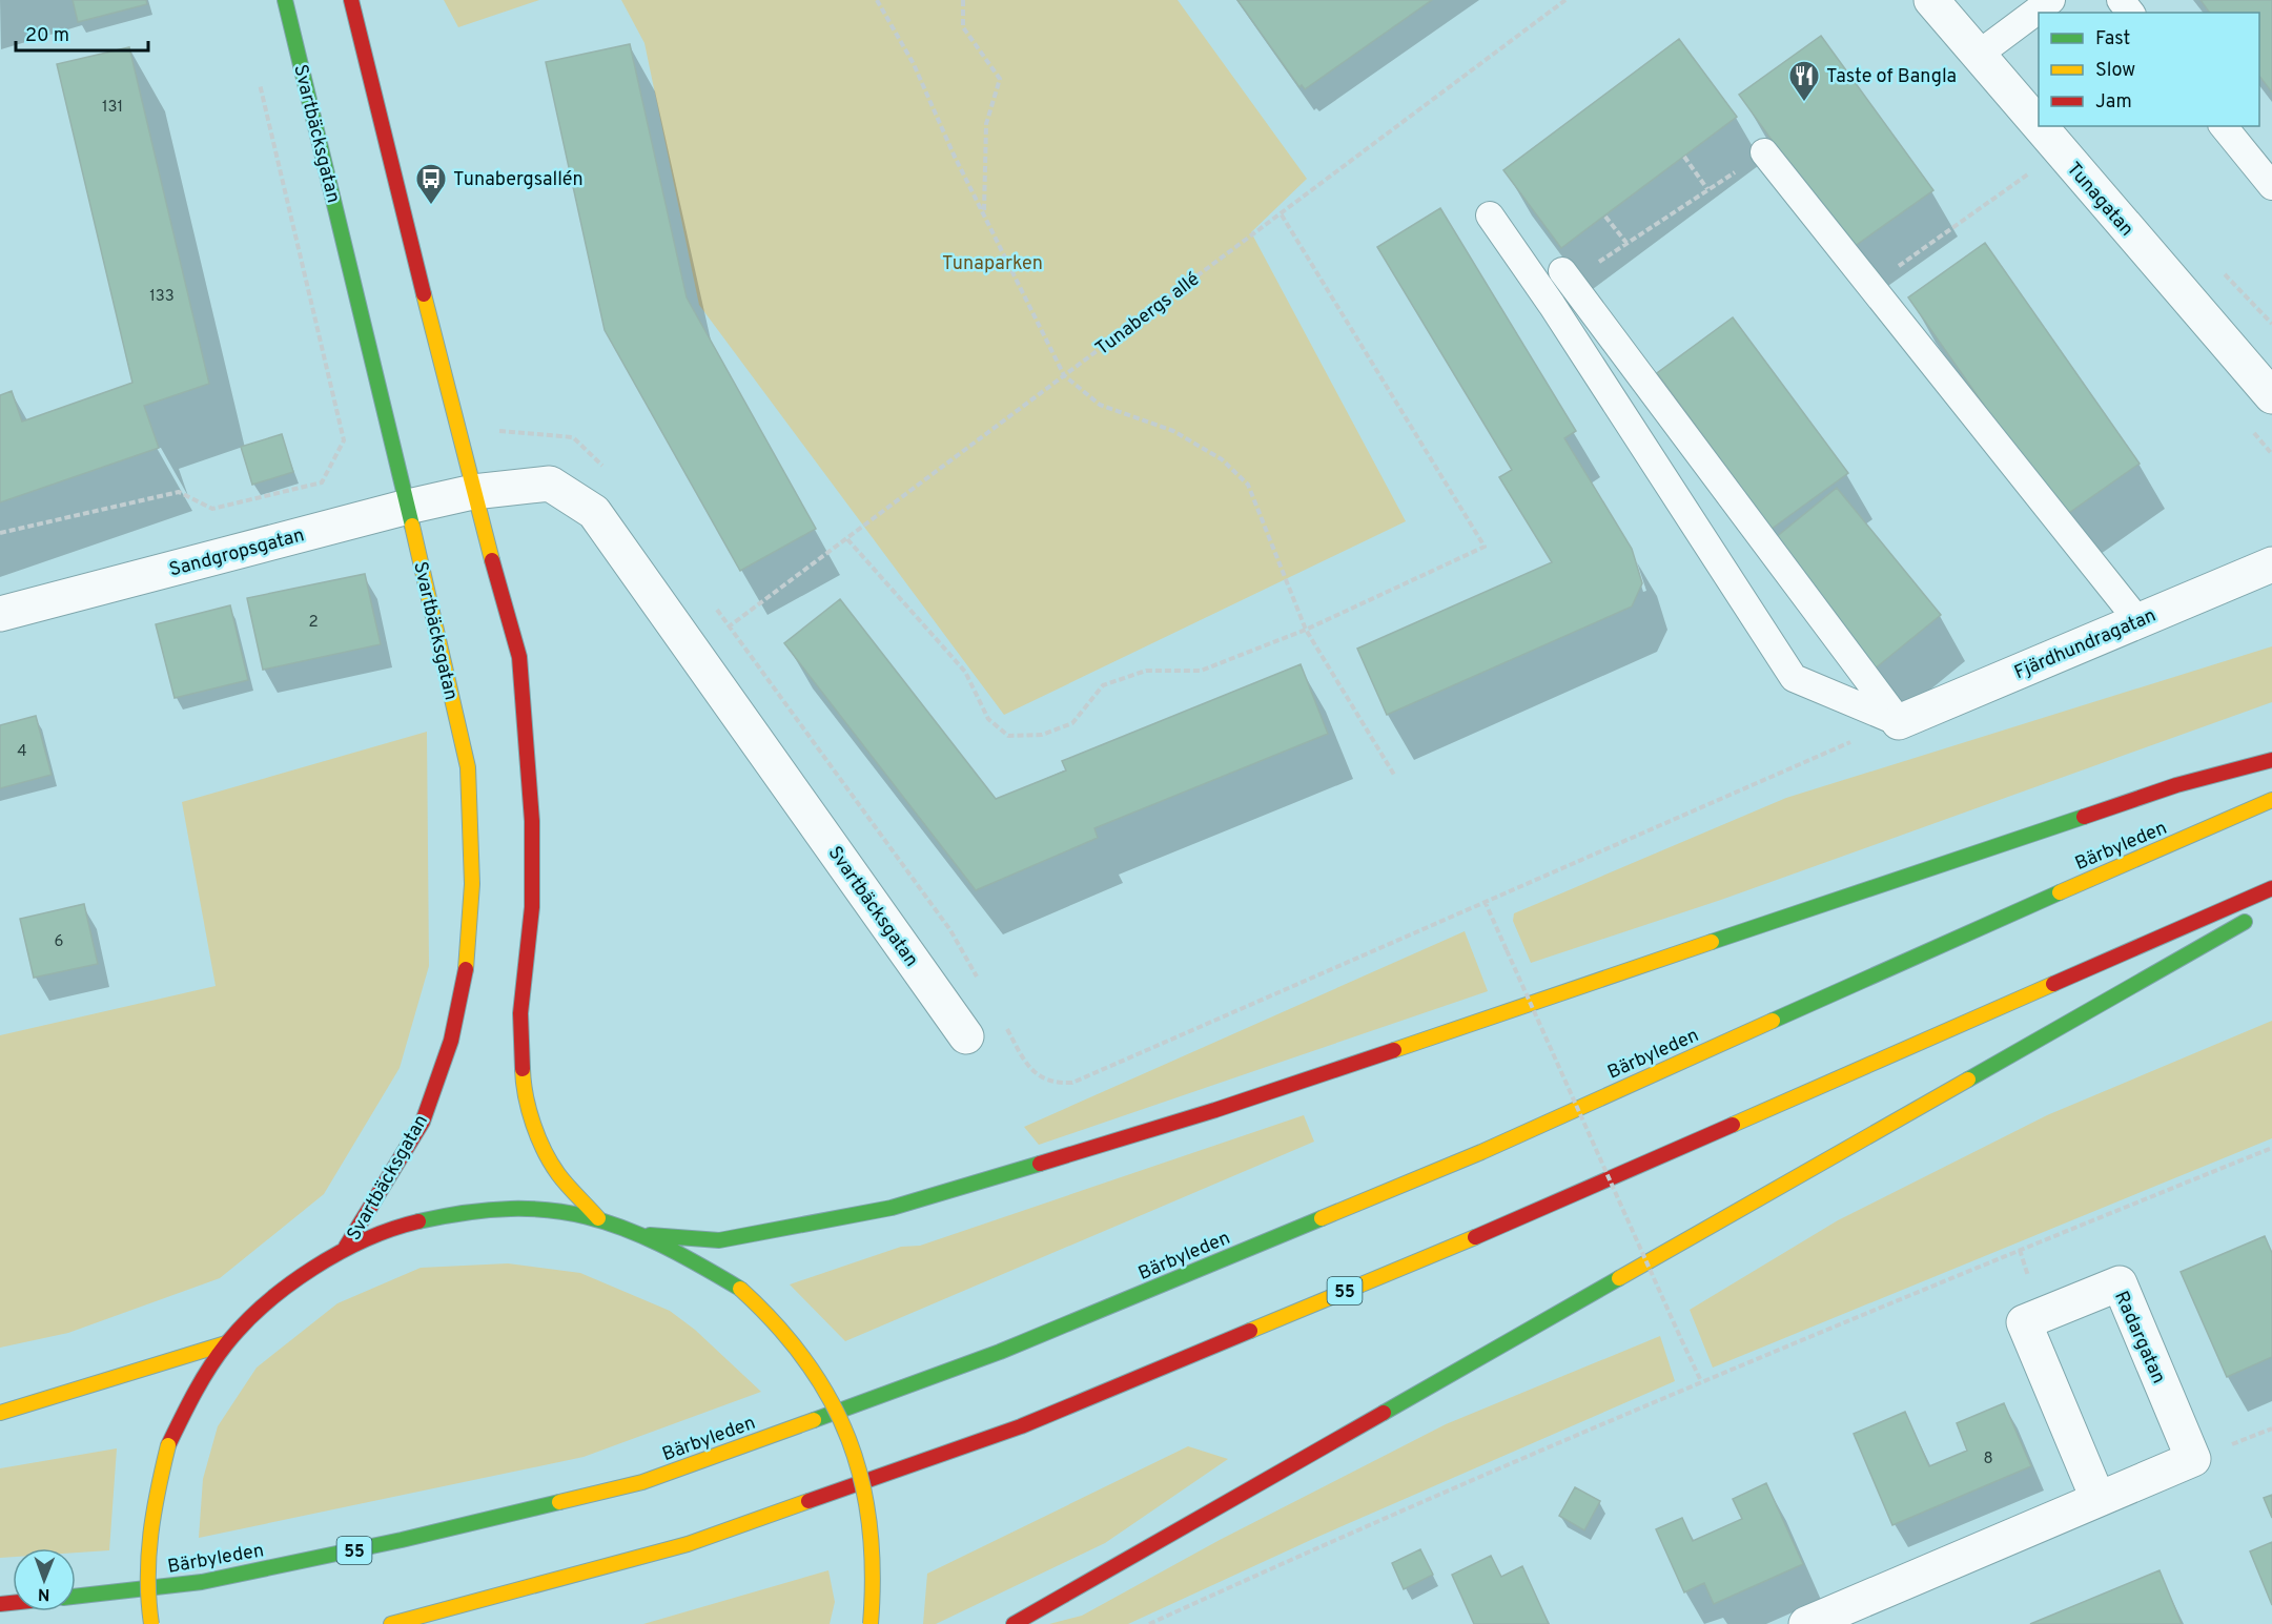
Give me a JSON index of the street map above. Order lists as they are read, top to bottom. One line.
{"streets":{"main road":["Svartbäcksgatan","Bärbyleden","55"],"street":["Tunagatan","Sandgropsgatan","Fjärdhundragatan","Radargatan"],"path":["Tunabergs allé"]},"crossings":[["Svartbäcksgatan","Sandgropsgatan"]],"parks":["Tunaparken"],"places":{"restaurant":["Taste of Bangla"],"bus stop":["Tunabergsallén"]},"house_numbers":["131","133","2","4","6","8"],"legend":["Fast","Slow","Jam"],"scale_bar":"20 m","north":"bottom"}
